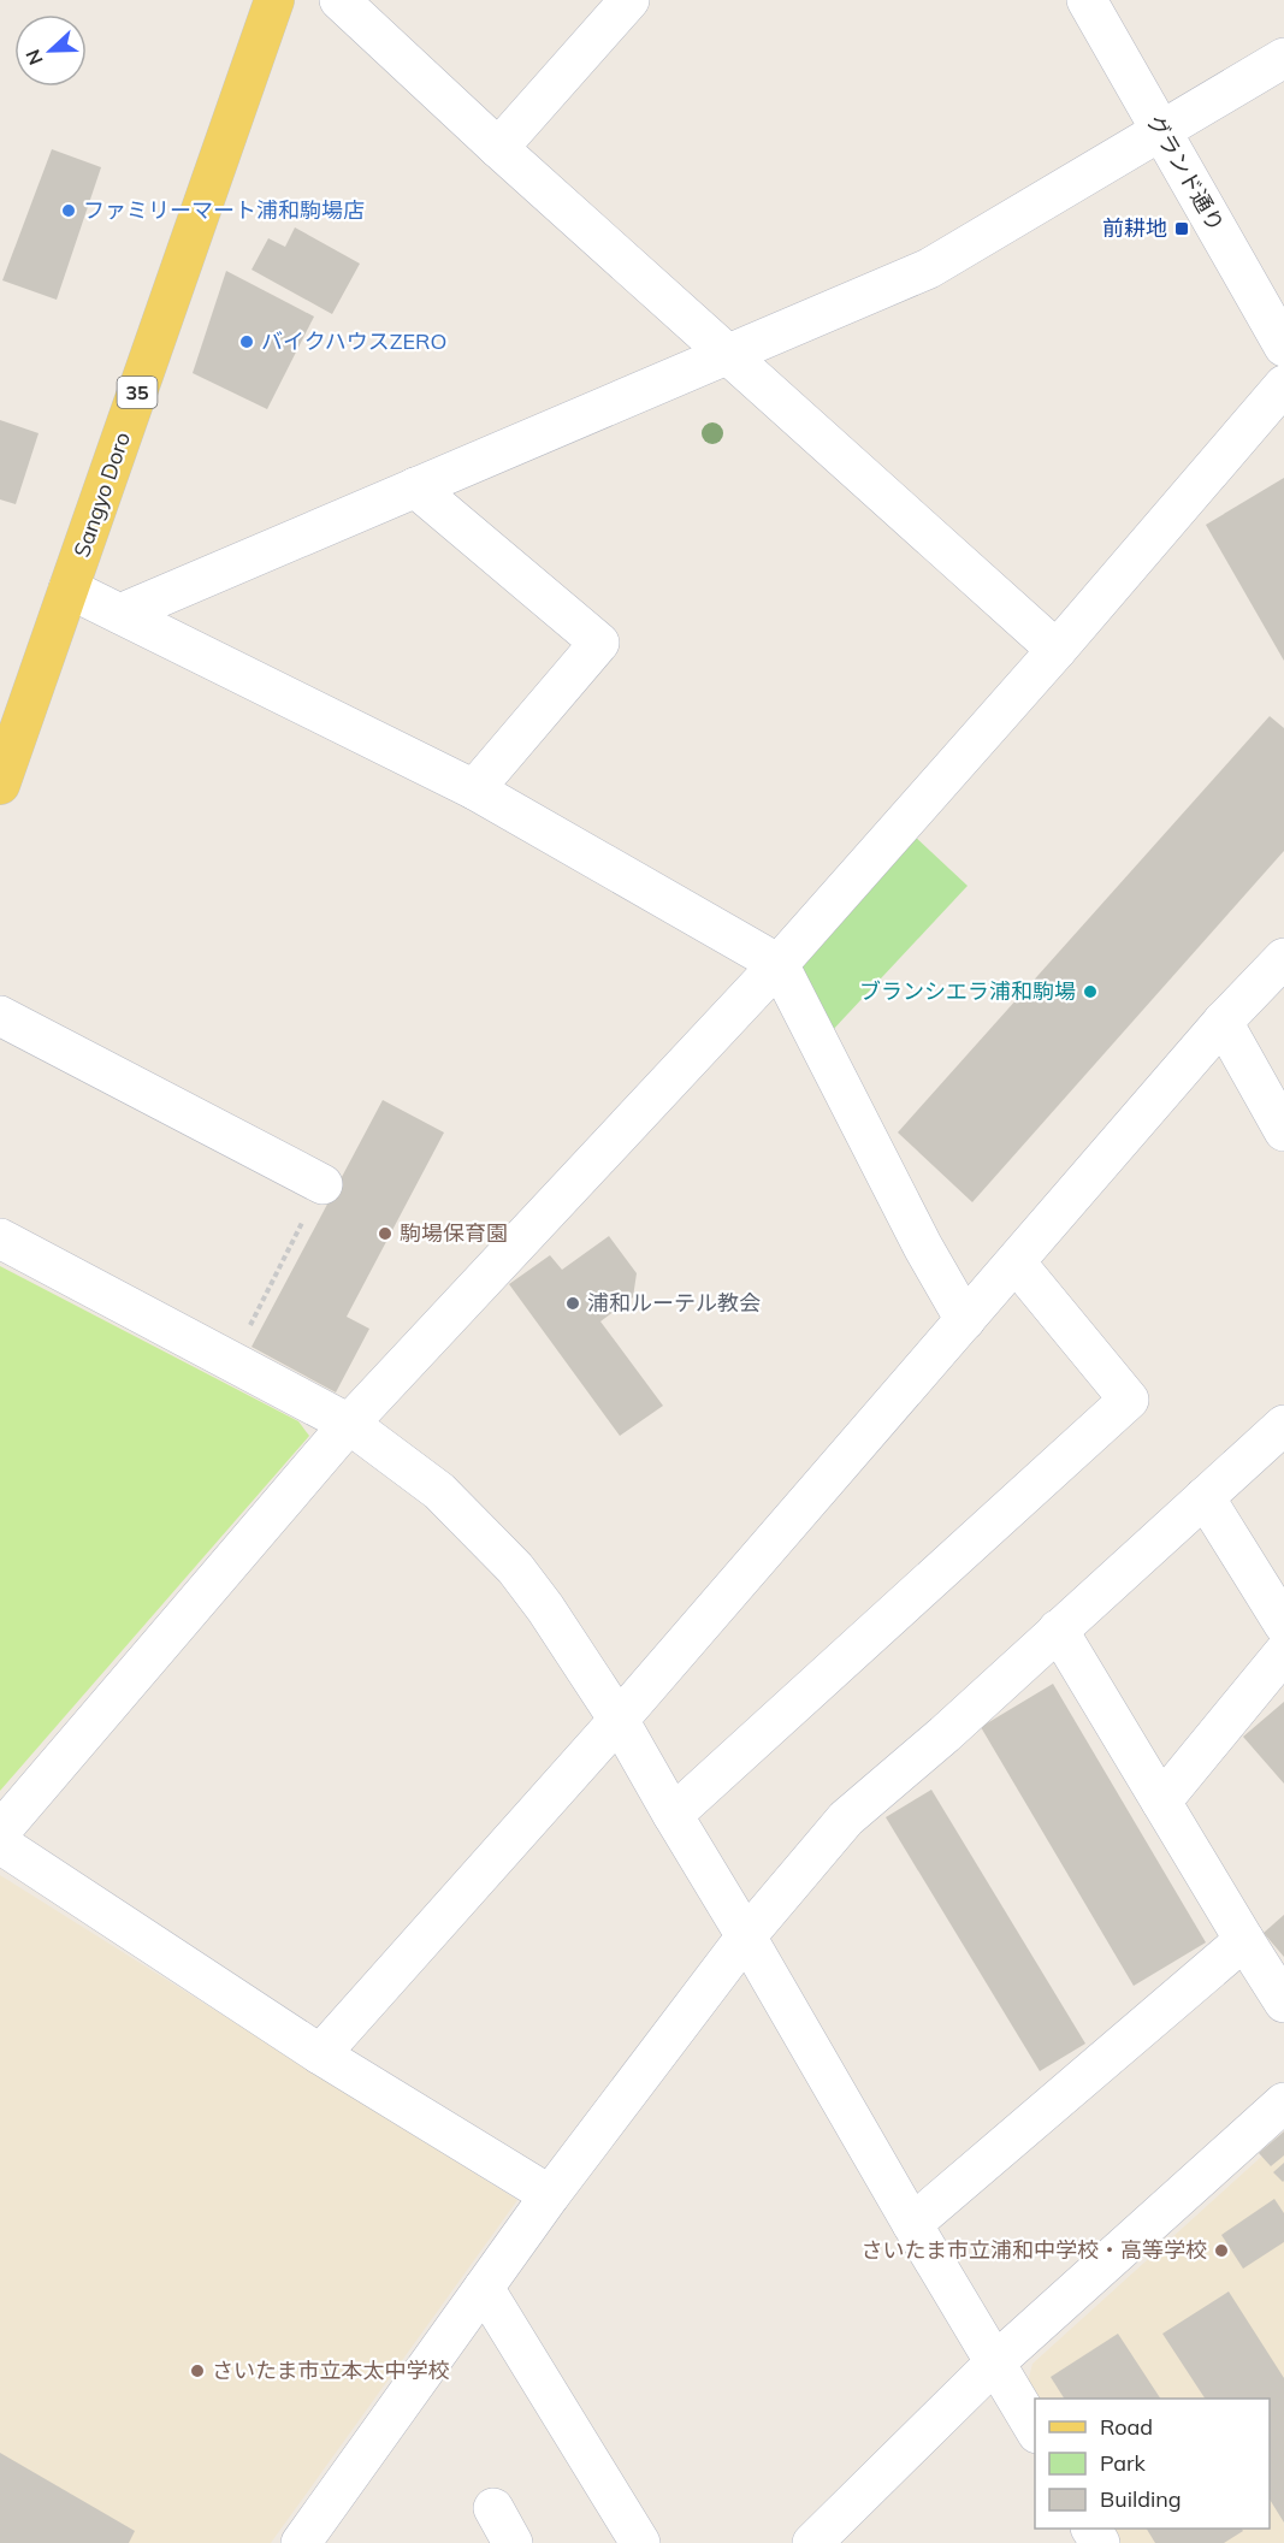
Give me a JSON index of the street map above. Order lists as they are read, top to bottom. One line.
{"streets":{"main road":["35","Sangyo Doro"],"street":["グランド通り"]},"places":{"other":["ファミリーマート浦和駒場店","バイクハウスZERO","ブランシエラ浦和駒場","駒場保育園","浦和ルーテル教会","さいたま市立浦和中学校・高等学校","さいたま市立本太中学校"],"transit":["前耕地"]},"legend":["Road","Park","Building"],"north":"left"}
